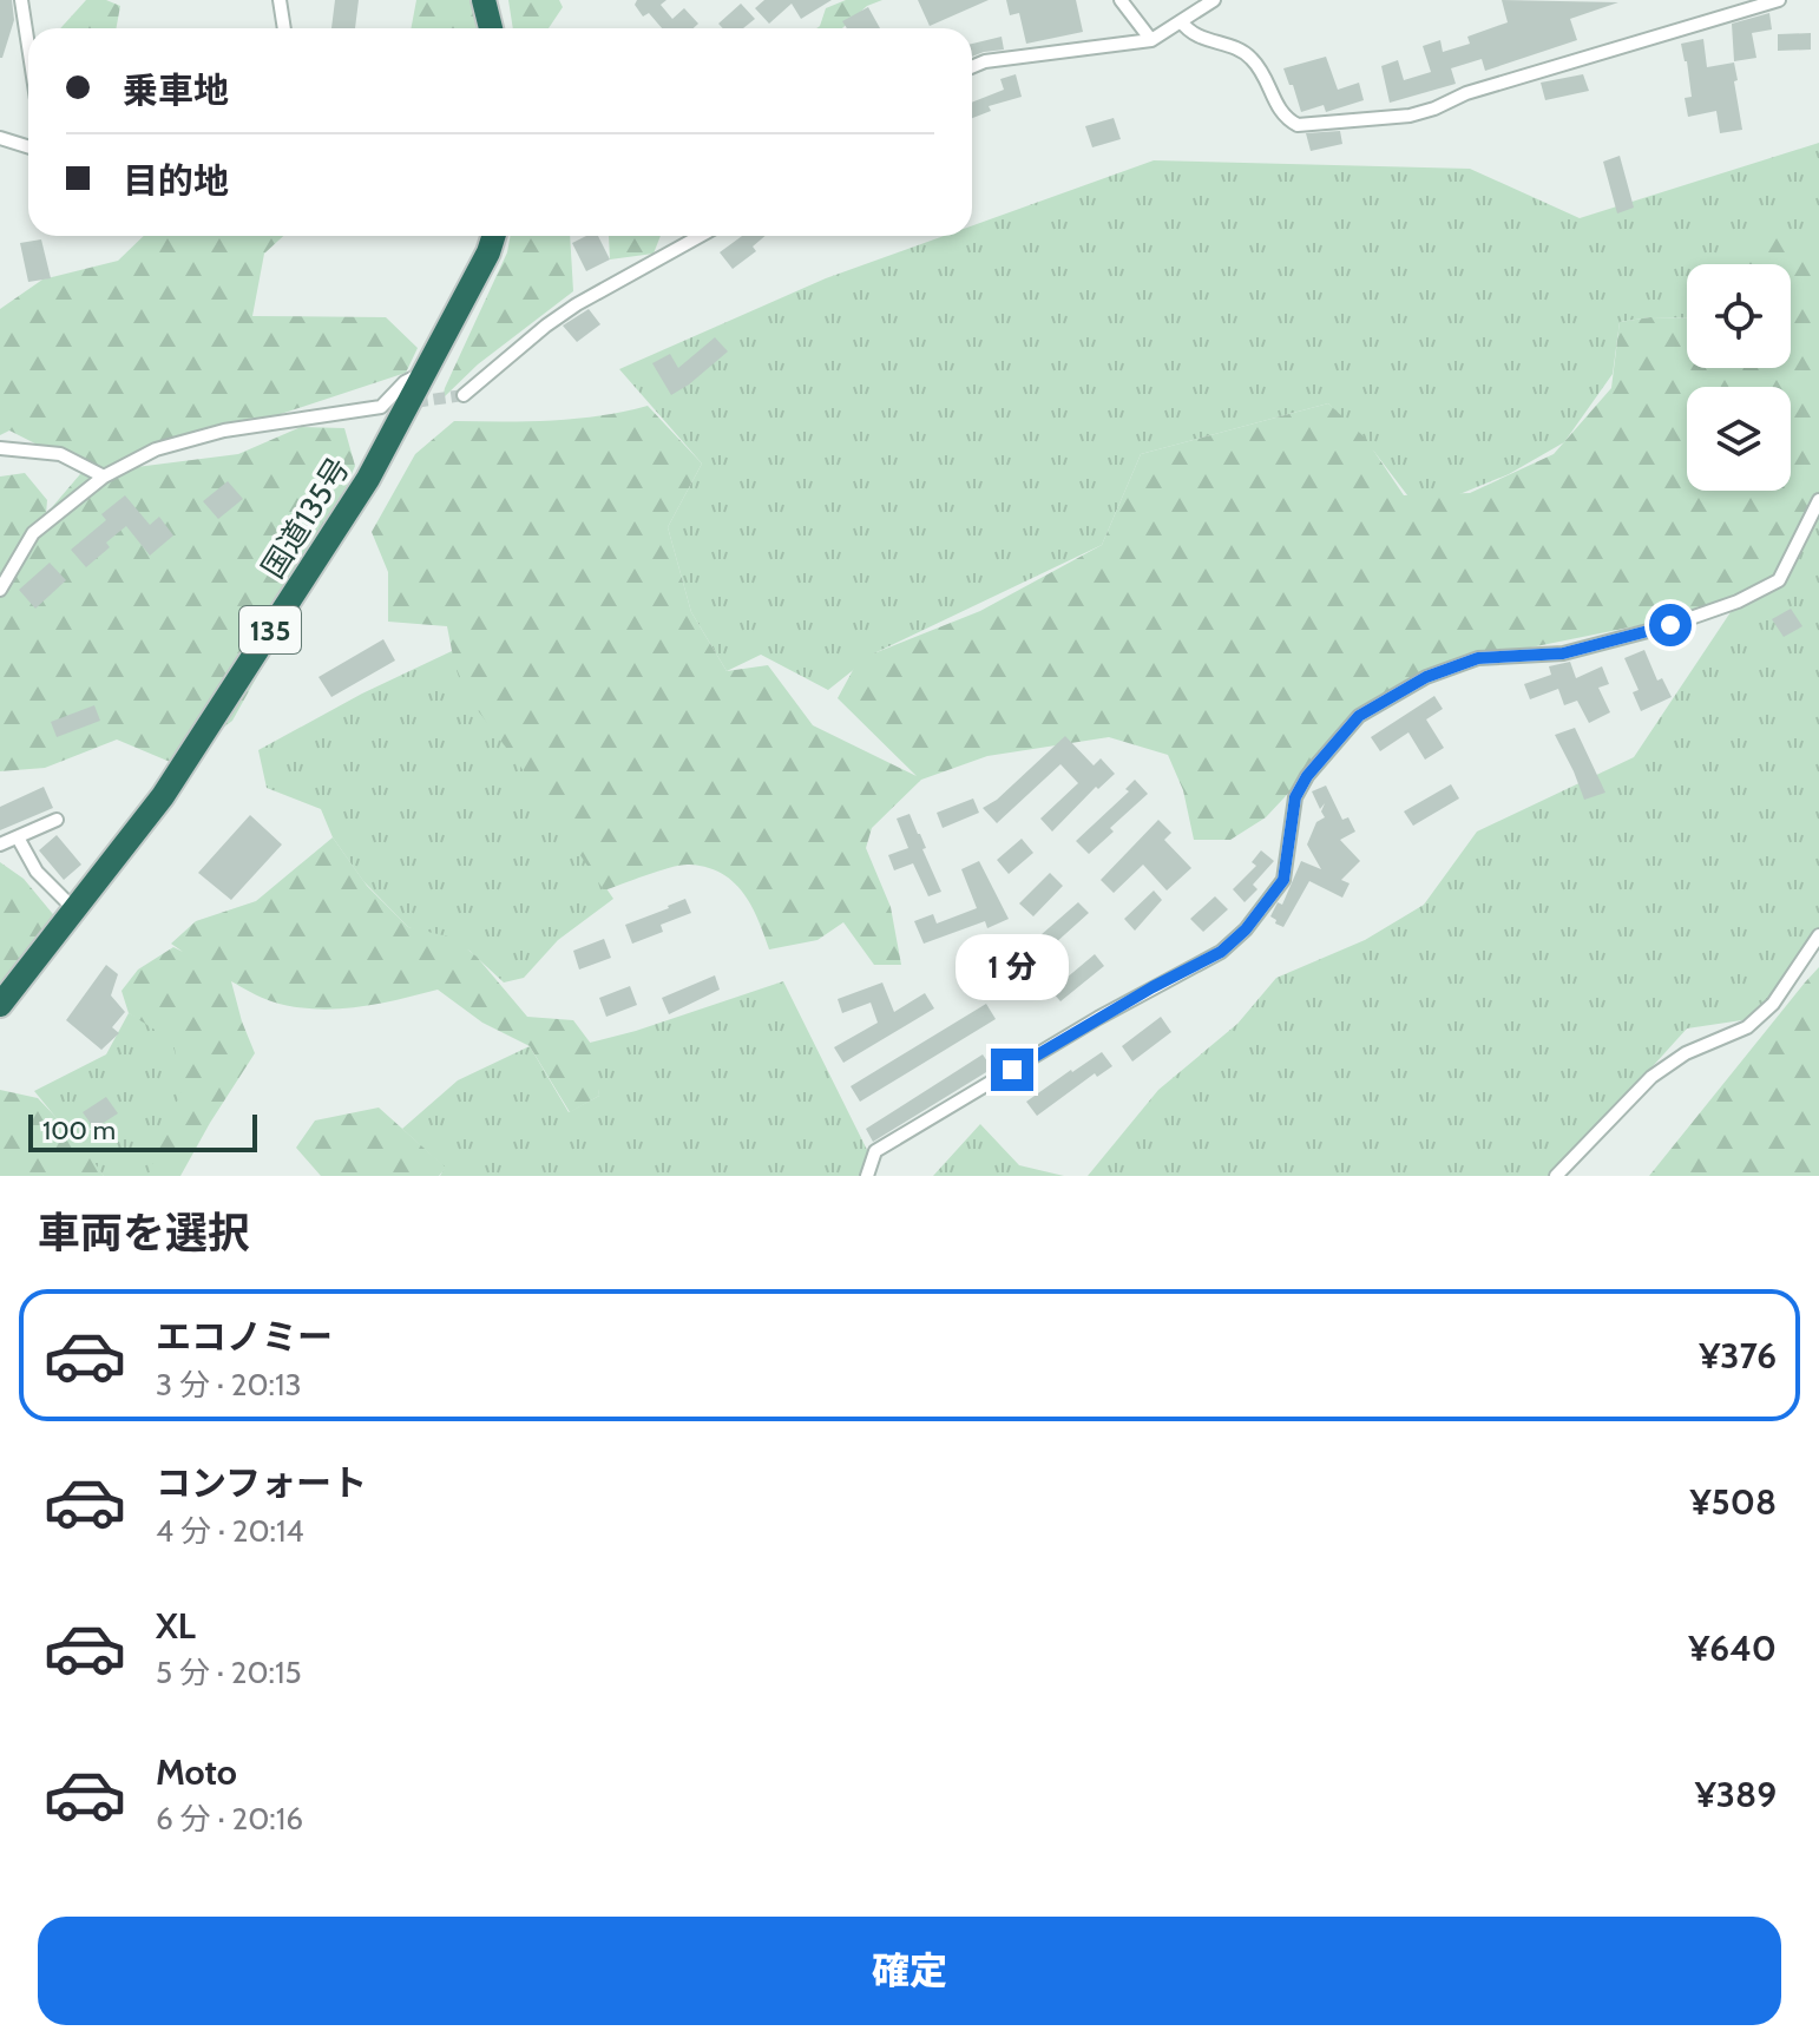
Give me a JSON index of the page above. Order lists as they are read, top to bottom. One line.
{"streets":{"highway":["国道135号","135"]},"scale_bar":"100 m","page":{"banner":["乗車地","目的地"],"bubble":"1 分","scale":"100 m","heading":"車両を選択","list":[{"name":"エコノミー","note":"3 分 · 20:13","value":"¥376"},{"name":"コンフォート","note":"4 分 · 20:14","value":"¥508"},{"name":"XL","note":"5 分 · 20:15","value":"¥640"},{"name":"Moto","note":"6 分 · 20:16","value":"¥389"}],"buttons":"確定"}}
